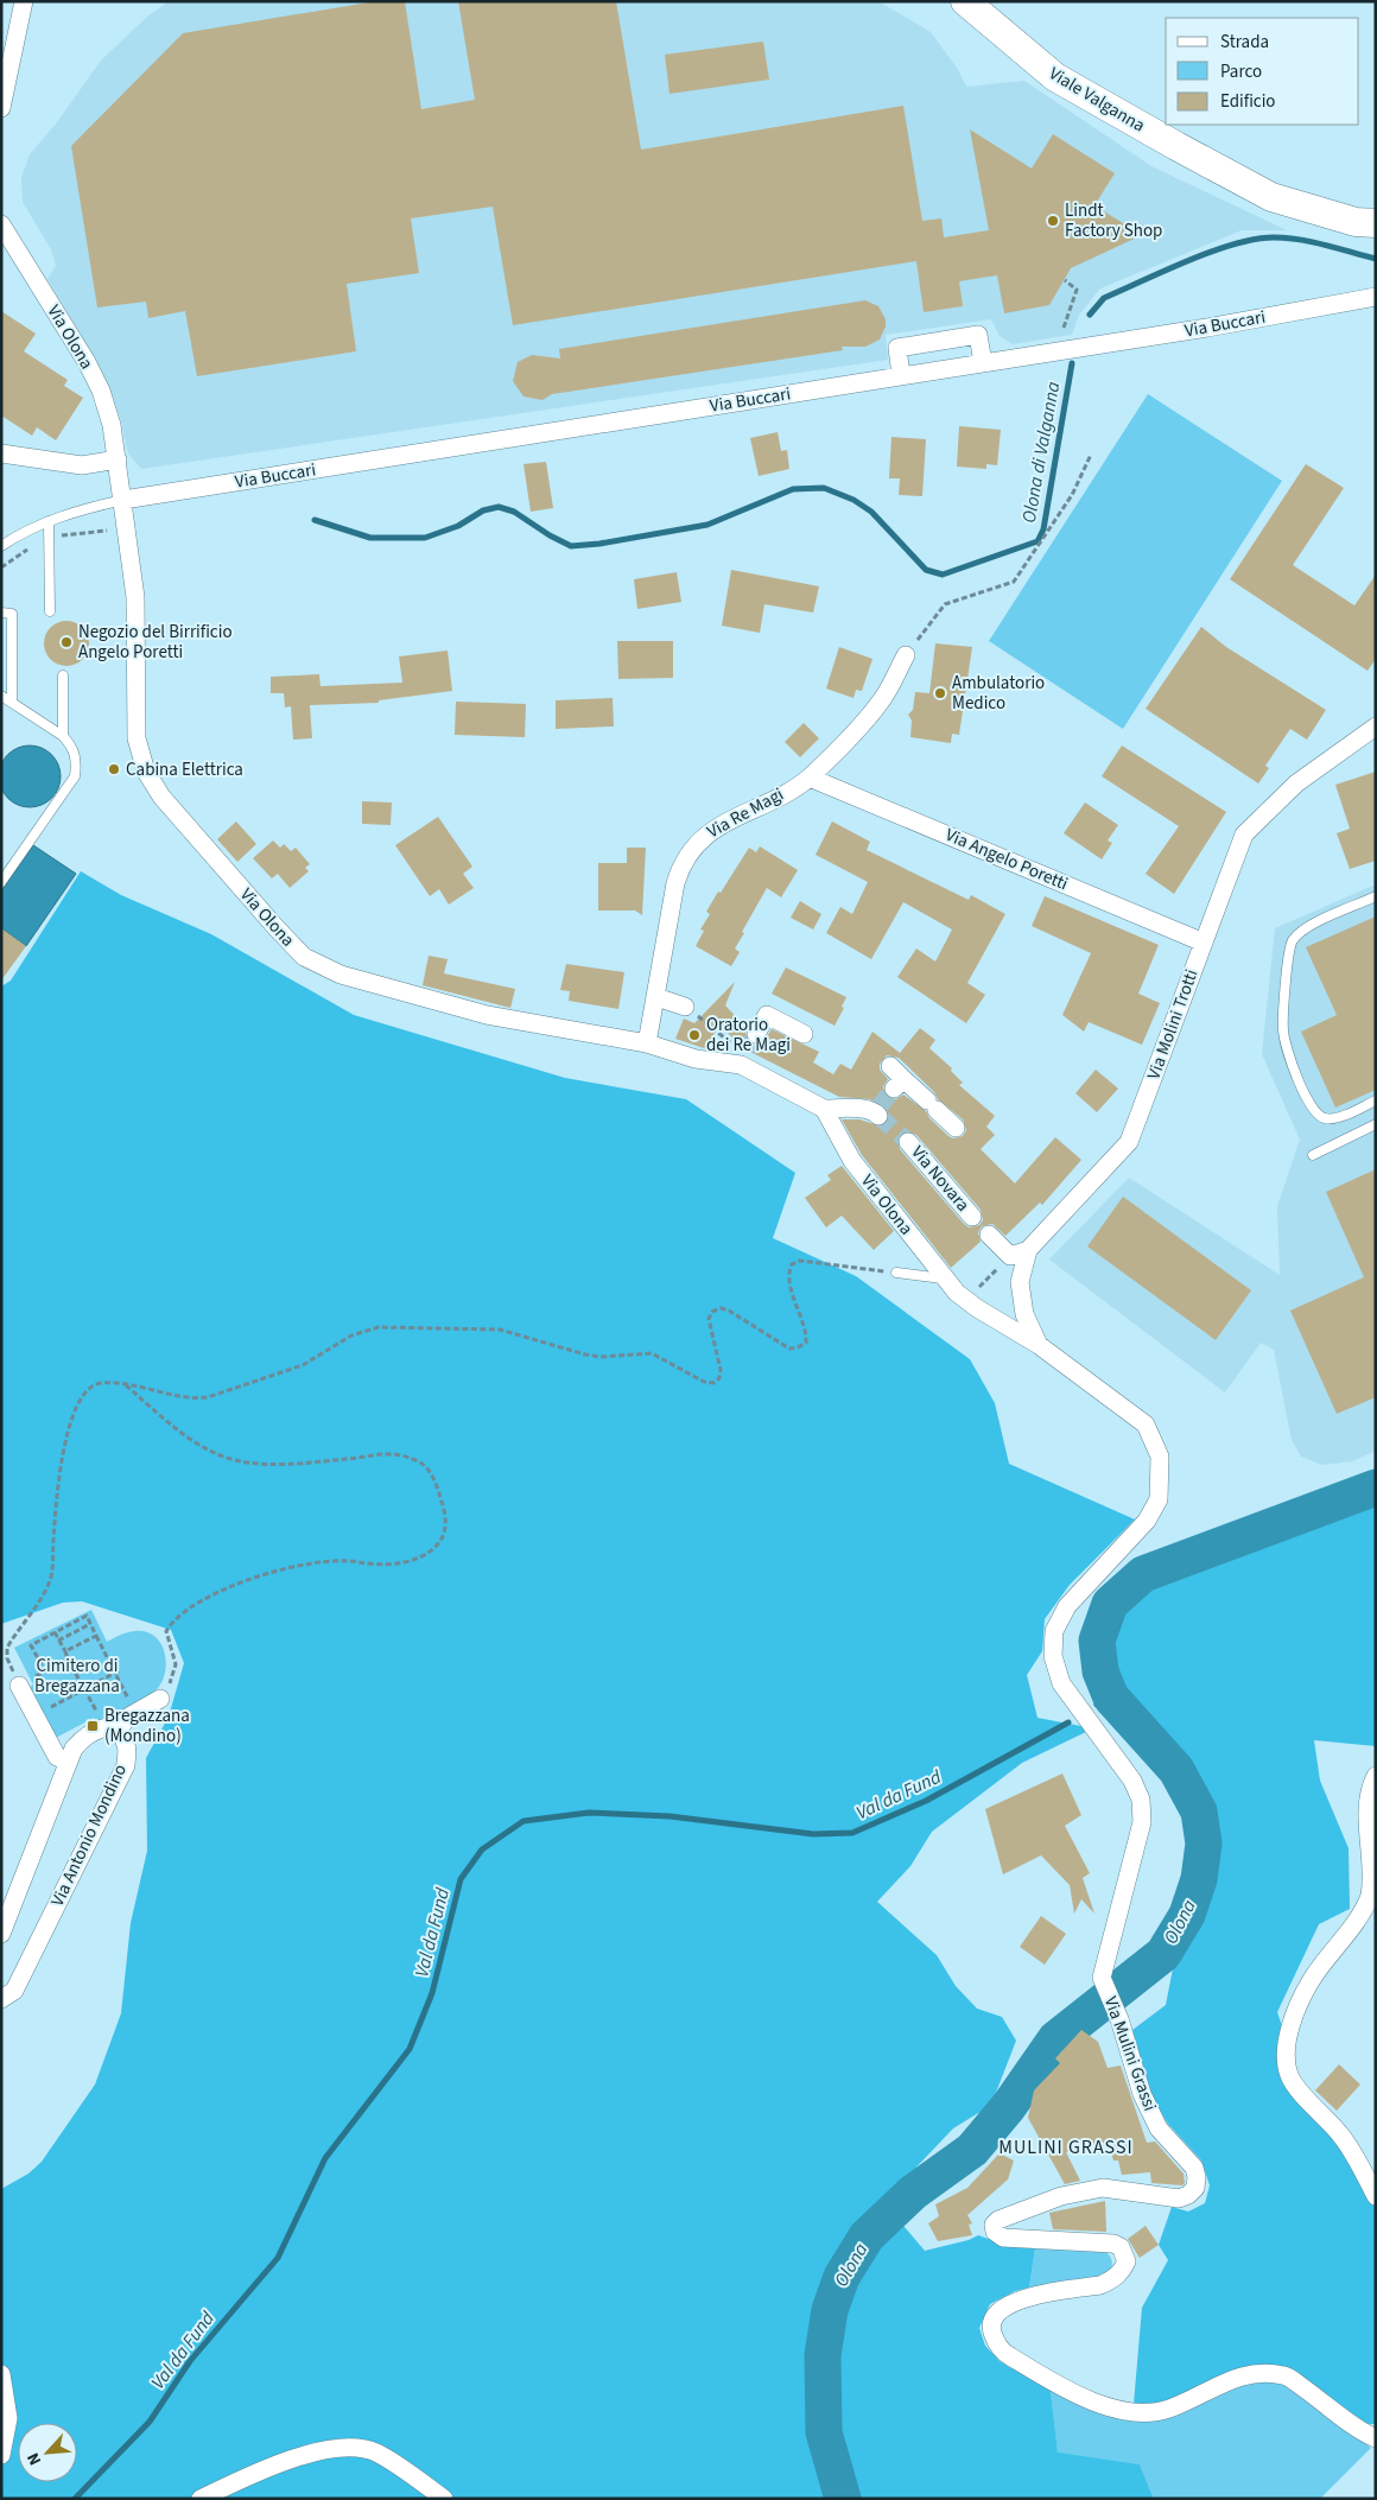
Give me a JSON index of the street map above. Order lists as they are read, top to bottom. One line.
{"streets":{"main road":["Viale Valganna"],"street":["Via Buccari","Via Olona","Via Re Magi","Via Angelo Poretti","Via Molini Trotti","Via Novara","Via Antonio Mondino","Via Mulini Grassi"]},"crossings":[["Via Buccari","Via Olona"],["Via Olona","Via Re Magi"],["Via Olona","Via Molini Trotti"],["Via Olona","Via Mulini Grassi"],["Via Re Magi","Via Angelo Poretti"],["Via Angelo Poretti","Via Molini Trotti"],["Via Molini Trotti","Via Mulini Grassi"]],"districts":["MULINI GRASSI"],"water":["Olona di Valganna","Val da Fund","Olona"],"parks":["Cimitero di Bregazzana"],"places":{"other":["Lindt Factory Shop","Negozio del Birrificio Angelo Poretti","Ambulatorio Medico","Cabina Elettrica","Oratorio dei Re Magi"],"transit":["Bregazzana (Mondino)"]},"legend":["Strada","Parco","Edificio"],"north":"bottom left"}
